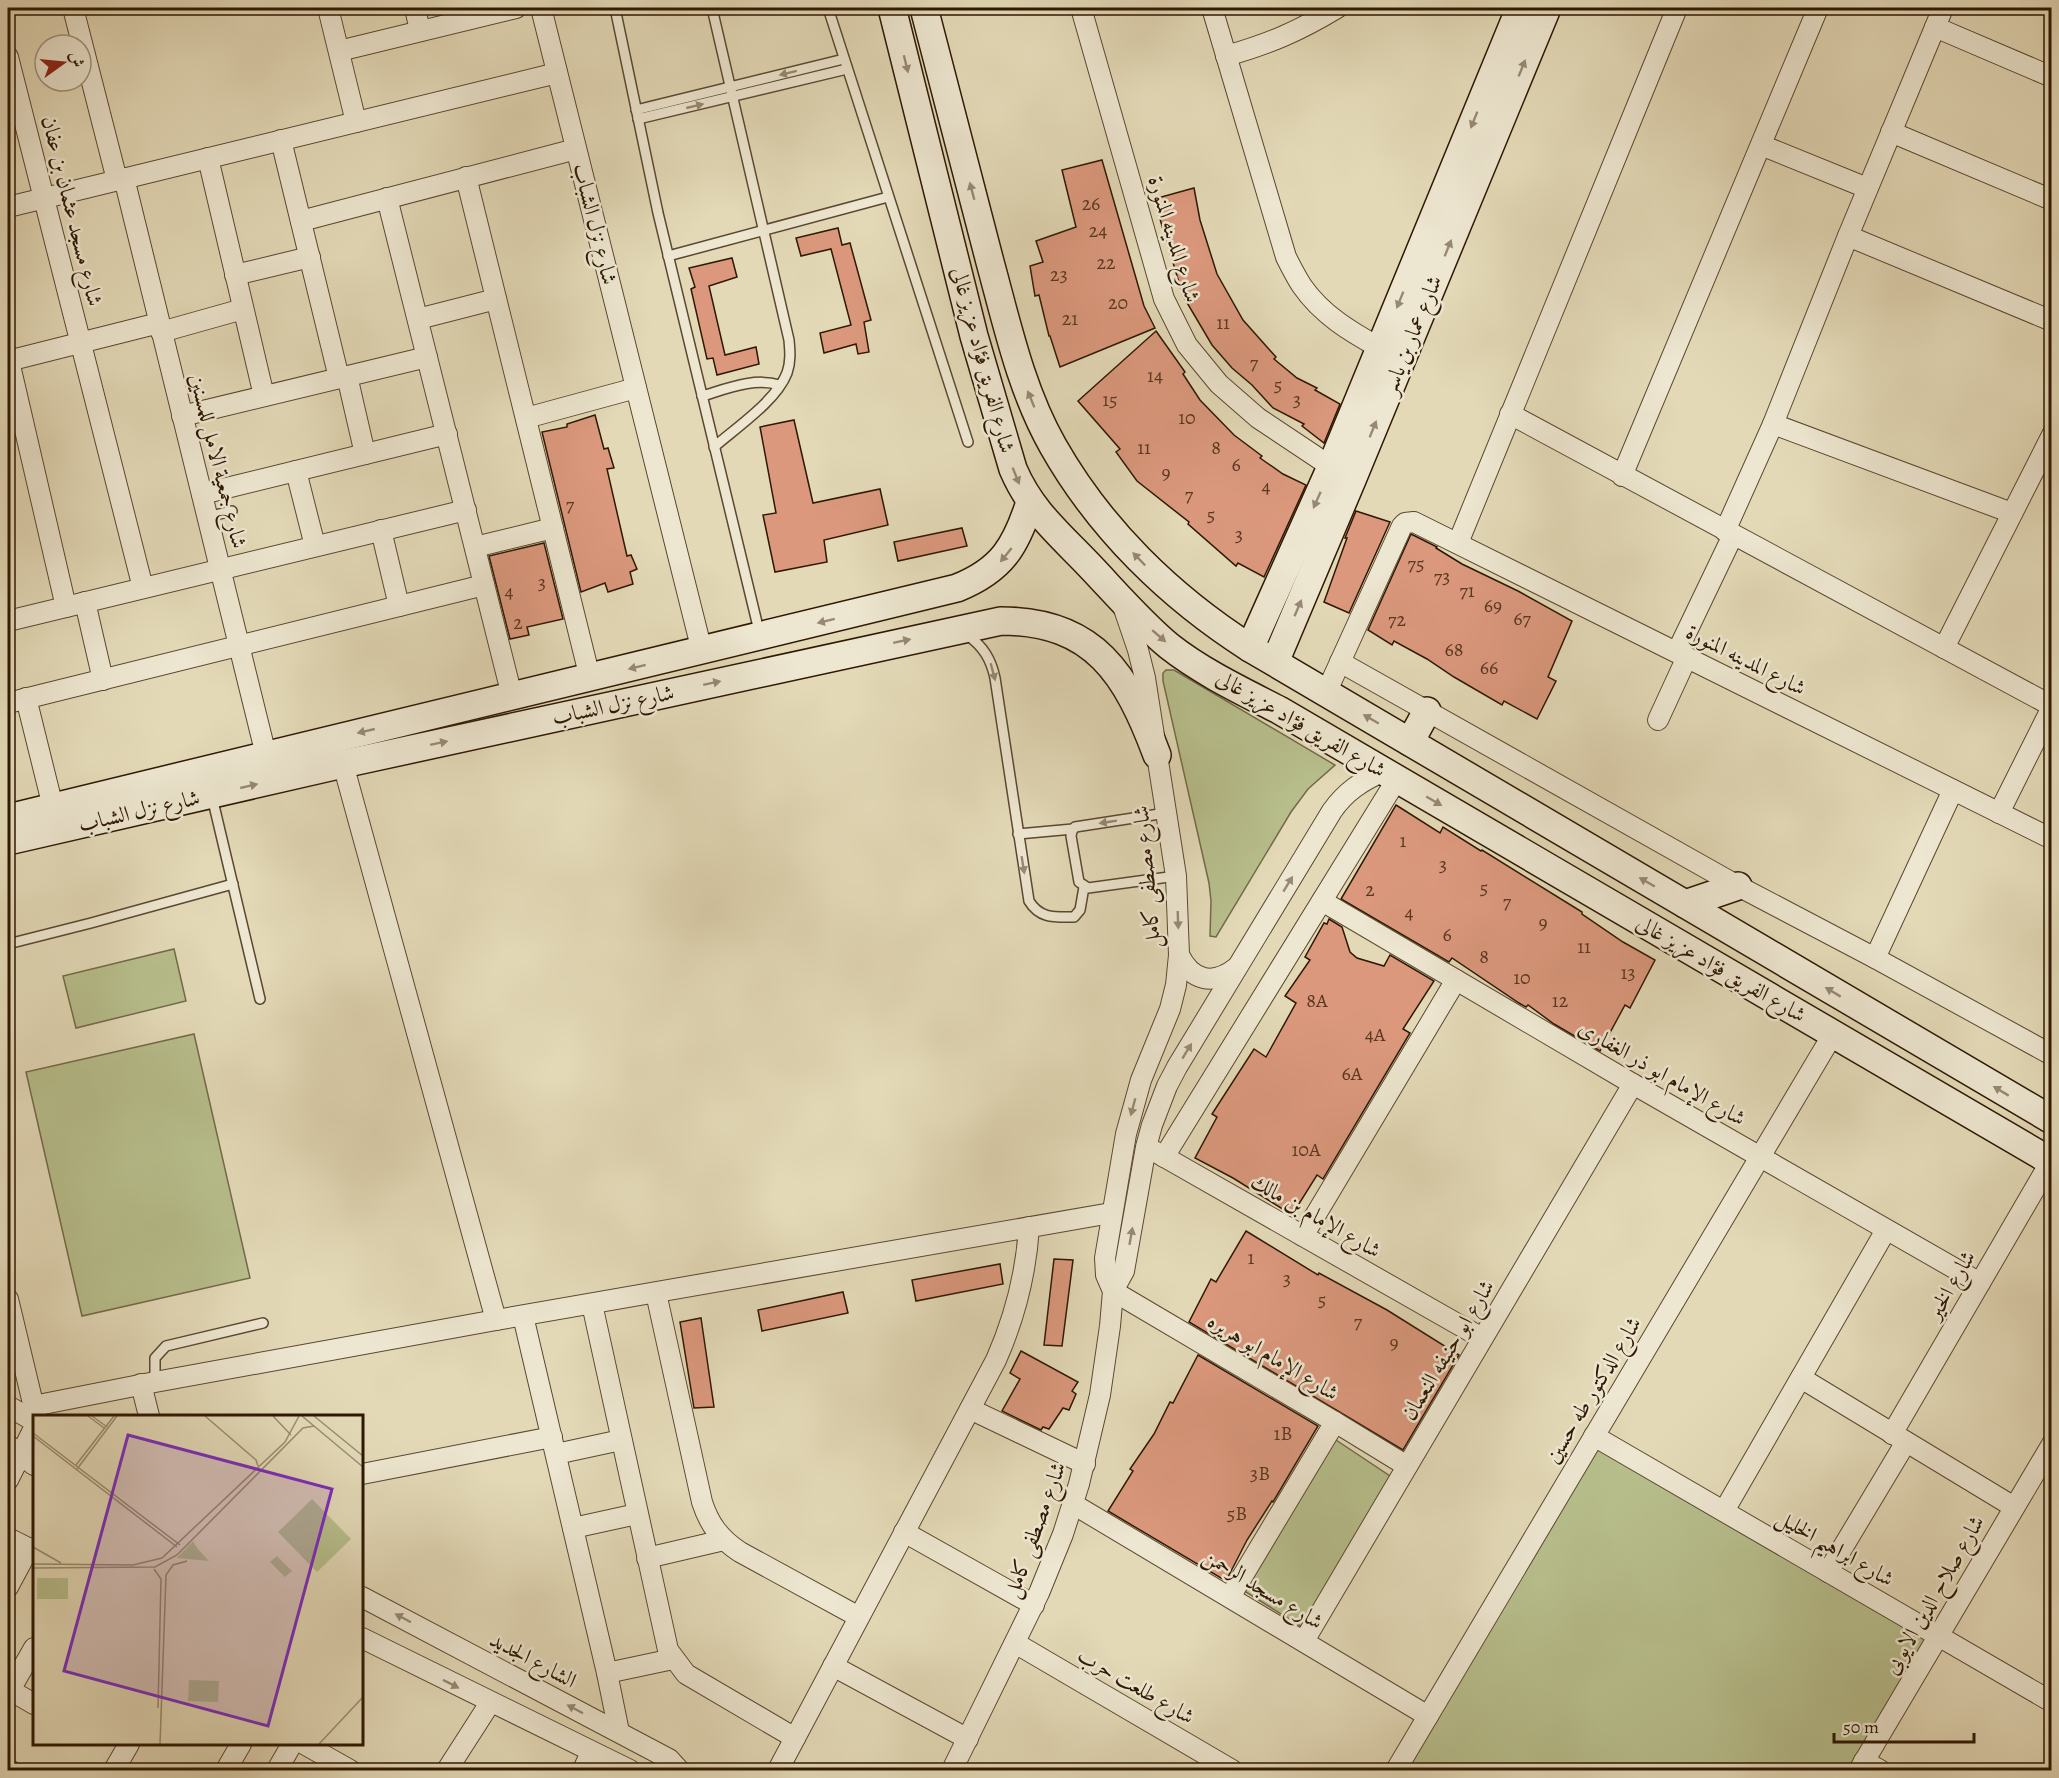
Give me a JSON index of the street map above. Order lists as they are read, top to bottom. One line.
{"streets":{"street":["شارع مسجد عثمان بن عفان","شارع نزل الشباب","شارع المدينه المنورة","شارع عمار بن ياسر","شارع الفريق فؤاد عزيز غالى","شارع جمعية الامل للمسنين","شارع مصطفى كامل","شارع الإمام ابو ذر الغفارى","شارع الإمام بن مالك","شارع الخير","شارع ابو حنيفه النعمان","شارع الإمام ابو هريره","شارع الدكتور طه حسين","شارع ابراهيم الخليل","شارع مسجد الرحمن","شارع صلاح الدين الايوبى","الشارع الجديد","شارع طلعت حرب"]},"crossings":[["شارع نزل الشباب","شارع الفريق فؤاد عزيز غالى"],["شارع نزل الشباب","شارع جمعية الامل للمسنين"],["شارع نزل الشباب","شارع مصطفى كامل"],["شارع المدينه المنورة","شارع عمار بن ياسر"],["شارع عمار بن ياسر","شارع الفريق فؤاد عزيز غالى"],["شارع الفريق فؤاد عزيز غالى","شارع مصطفى كامل"],["شارع الفريق فؤاد عزيز غالى","شارع الخير"],["شارع الفريق فؤاد عزيز غالى","شارع الدكتور طه حسين"],["شارع مصطفى كامل","شارع الإمام بن مالك"],["شارع مصطفى كامل","شارع الإمام ابو هريره"],["شارع مصطفى كامل","شارع مسجد الرحمن"],["شارع مصطفى كامل","شارع طلعت حرب"],["شارع الإمام ابو ذر الغفارى","شارع الخير"],["شارع الإمام ابو ذر الغفارى","شارع ابو حنيفه النعمان"],["شارع الإمام ابو ذر الغفارى","شارع الدكتور طه حسين"],["شارع الإمام بن مالك","شارع ابو حنيفه النعمان"],["شارع الخير","شارع ابراهيم الخليل"],["شارع ابو حنيفه النعمان","شارع الإمام ابو هريره"],["شارع ابو حنيفه النعمان","شارع مسجد الرحمن"],["شارع الدكتور طه حسين","شارع ابراهيم الخليل"],["شارع الدكتور طه حسين","شارع مسجد الرحمن"],["شارع ابراهيم الخليل","شارع صلاح الدين الايوبى"]],"house_numbers":["26","24","22","23","20","21","11","7","14","5","15","3","10","11","8","6","9","4","7","7","5","3","75","73","3","71","4","69","67","72","2","68","66","1","3","5","2","7","4","9","6","11","8","13","10","8A","12","4A","6A","10A","1","3","5","7","9","1B","3B","5B"],"scale_bar":"50 m","north":"right"}
